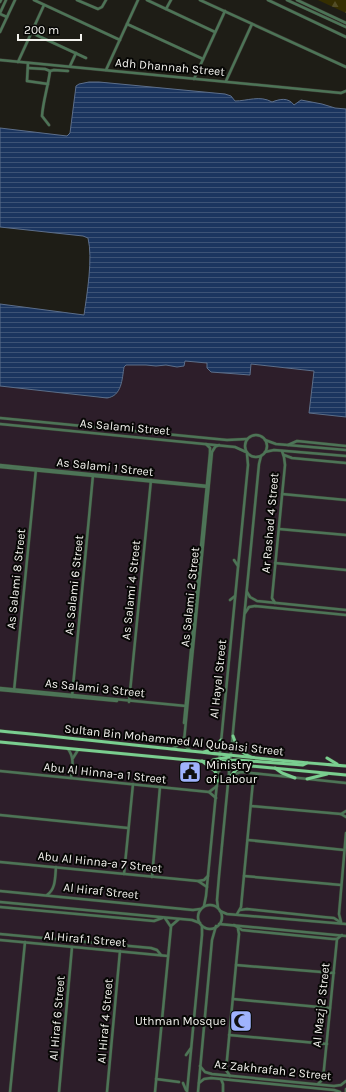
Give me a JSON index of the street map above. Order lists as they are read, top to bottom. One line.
{"streets":{"main road":["Sultan Bin Mohammed Al Qubaisi Street"],"street":["Adh Dhannah Street","As Salami Street","As Salami 1 Street","Ar Rashad 4 Street","As Salami 8 Street","As Salami 6 Street","As Salami 4 Street","As Salami 2 Street","Al Hayal Street","As Salami 3 Street","Abu Al Hinna-a 1 Street","Abu Al Hinna-a 7 Street","Al Hiraf Street","Al Hiraf 1 Street","Al Mazj 2 Street","Al Hiraf 6 Street","Al Hiraf 4 Street","Az Zakhrafah 2 Street"]},"crossings":[["As Salami Street","As Salami 2 Street"],["As Salami Street","Al Hayal Street"],["As Salami 1 Street","As Salami 8 Street"],["As Salami 1 Street","As Salami 6 Street"],["As Salami 1 Street","As Salami 4 Street"],["As Salami 1 Street","As Salami 2 Street"],["As Salami 8 Street","As Salami 3 Street"],["As Salami 6 Street","As Salami 3 Street"],["As Salami 4 Street","As Salami 3 Street"],["As Salami 2 Street","As Salami 3 Street"],["As Salami 2 Street","Sultan Bin Mohammed Al Qubaisi Street"],["Al Hayal Street","Sultan Bin Mohammed Al Qubaisi Street"],["Al Hayal Street","Abu Al Hinna-a 7 Street"],["Al Hayal Street","Al Hiraf Street"],["Al Hiraf 1 Street","Al Hiraf 6 Street"],["Al Hiraf 1 Street","Al Hiraf 4 Street"]],"places":{"public building":["Ministry of Labour"],"mosque":["Uthman Mosque"]},"scale_bar":"200 m"}
